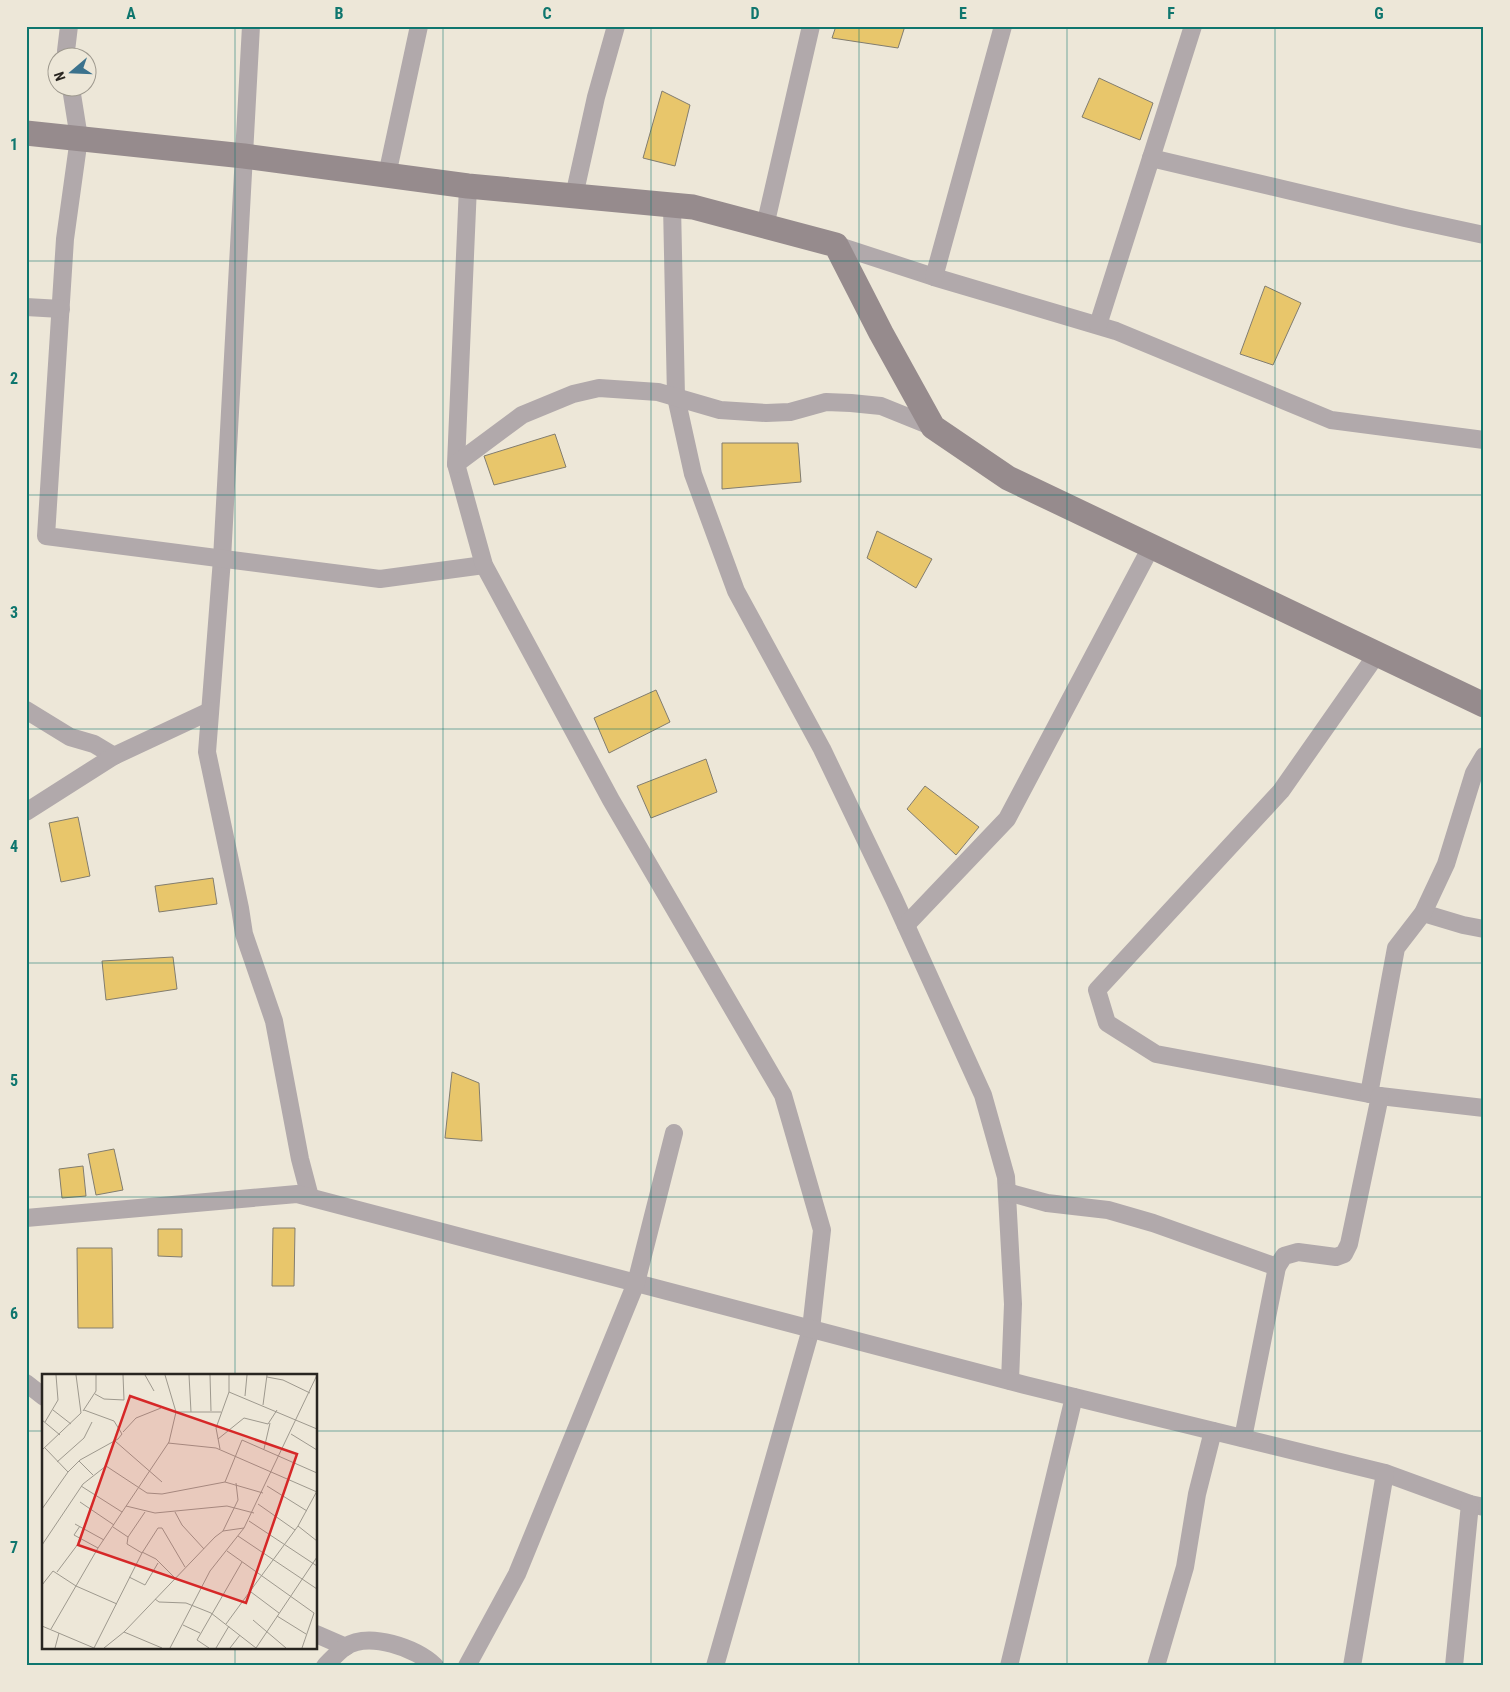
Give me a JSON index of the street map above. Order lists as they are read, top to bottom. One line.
{"north":"left","grid":{"columns":["A","B","C","D","E","F","G"],"rows":["1","2","3","4","5","6","7"]}}
